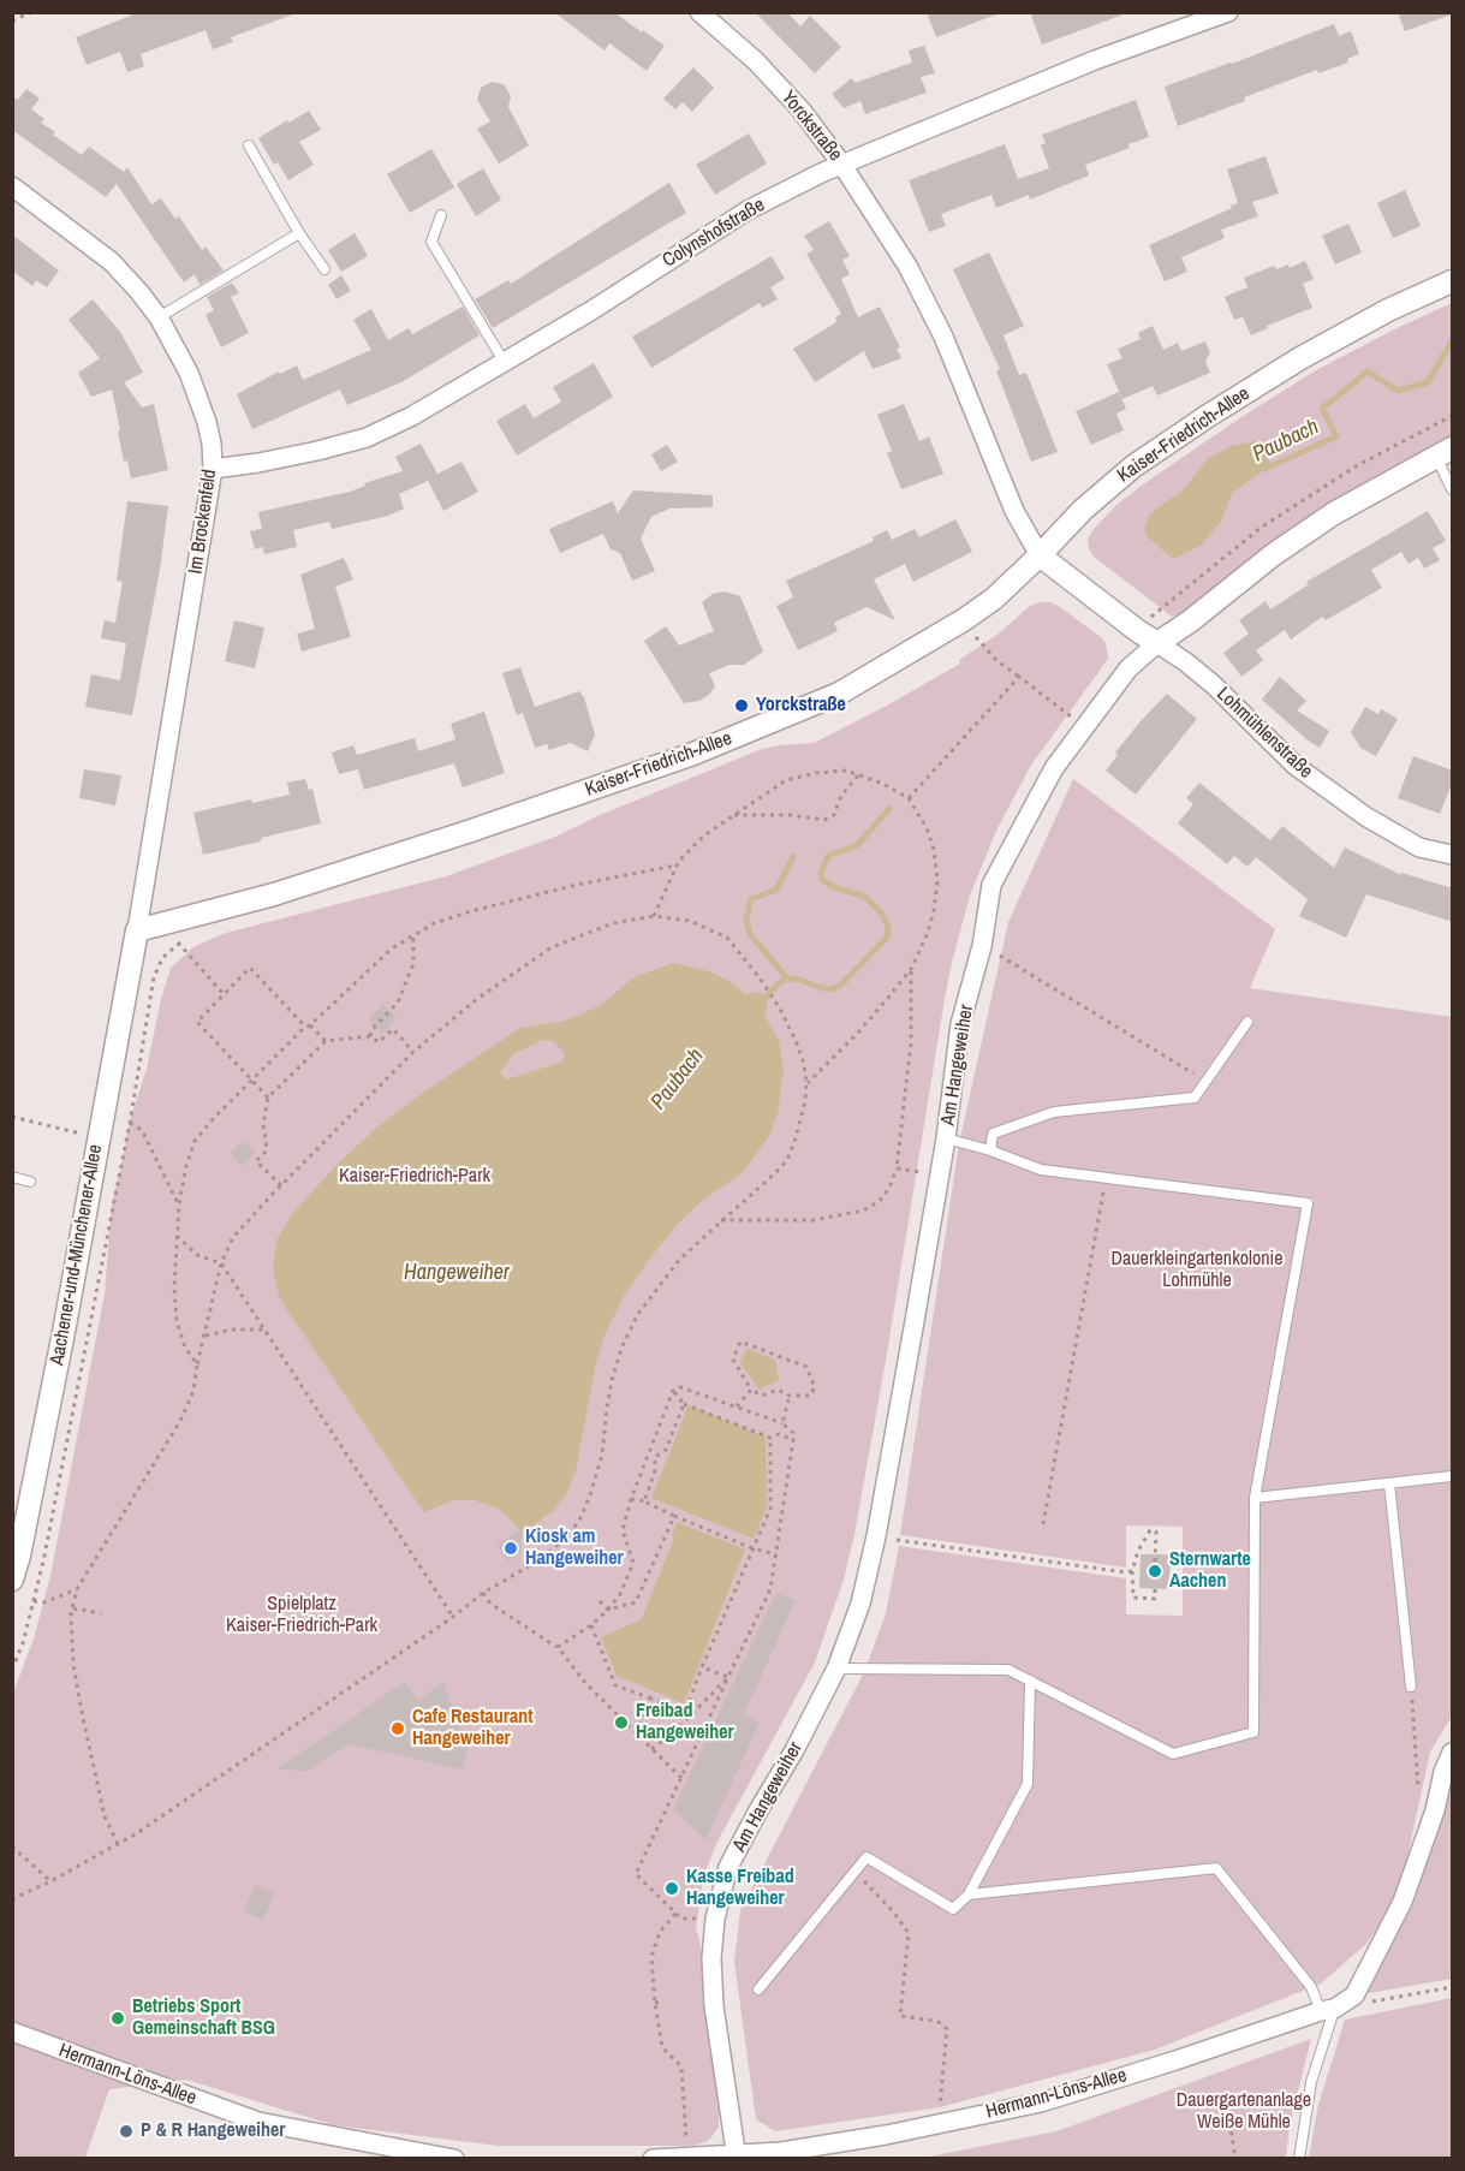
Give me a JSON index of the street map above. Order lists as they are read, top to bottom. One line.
{"streets":{"street":["Yorckstraße","Colynshofstraße","Kaiser-Friedrich-Allee","Im Brockenfeld","Lohmühlenstraße","Am Hangeweiher","Aachener-und-Münchener-Allee","Hermann-Löns-Allee"]},"crossings":[["Yorckstraße","Colynshofstraße"],["Yorckstraße","Kaiser-Friedrich-Allee"],["Yorckstraße","Lohmühlenstraße"],["Yorckstraße","Am Hangeweiher"],["Colynshofstraße","Im Brockenfeld"],["Kaiser-Friedrich-Allee","Im Brockenfeld"],["Kaiser-Friedrich-Allee","Aachener-und-Münchener-Allee"],["Im Brockenfeld","Aachener-und-Münchener-Allee"],["Lohmühlenstraße","Am Hangeweiher"],["Am Hangeweiher","Hermann-Löns-Allee"]],"water":["Paubach","Hangeweiher"],"parks":["Kaiser-Friedrich-Park","Dauerkleingartenkolonie Lohmühle","Spielplatz Kaiser-Friedrich-Park","Dauergartenanlage Weiße Mühle"],"places":["Yorckstraße","Kiosk am Hangeweiher","Sternwarte Aachen","Freibad Hangeweiher","Cafe Restaurant Hangeweiher","Kasse Freibad Hangeweiher","Betriebs Sport Gemeinschaft BSG","P & R Hangeweiher"]}
